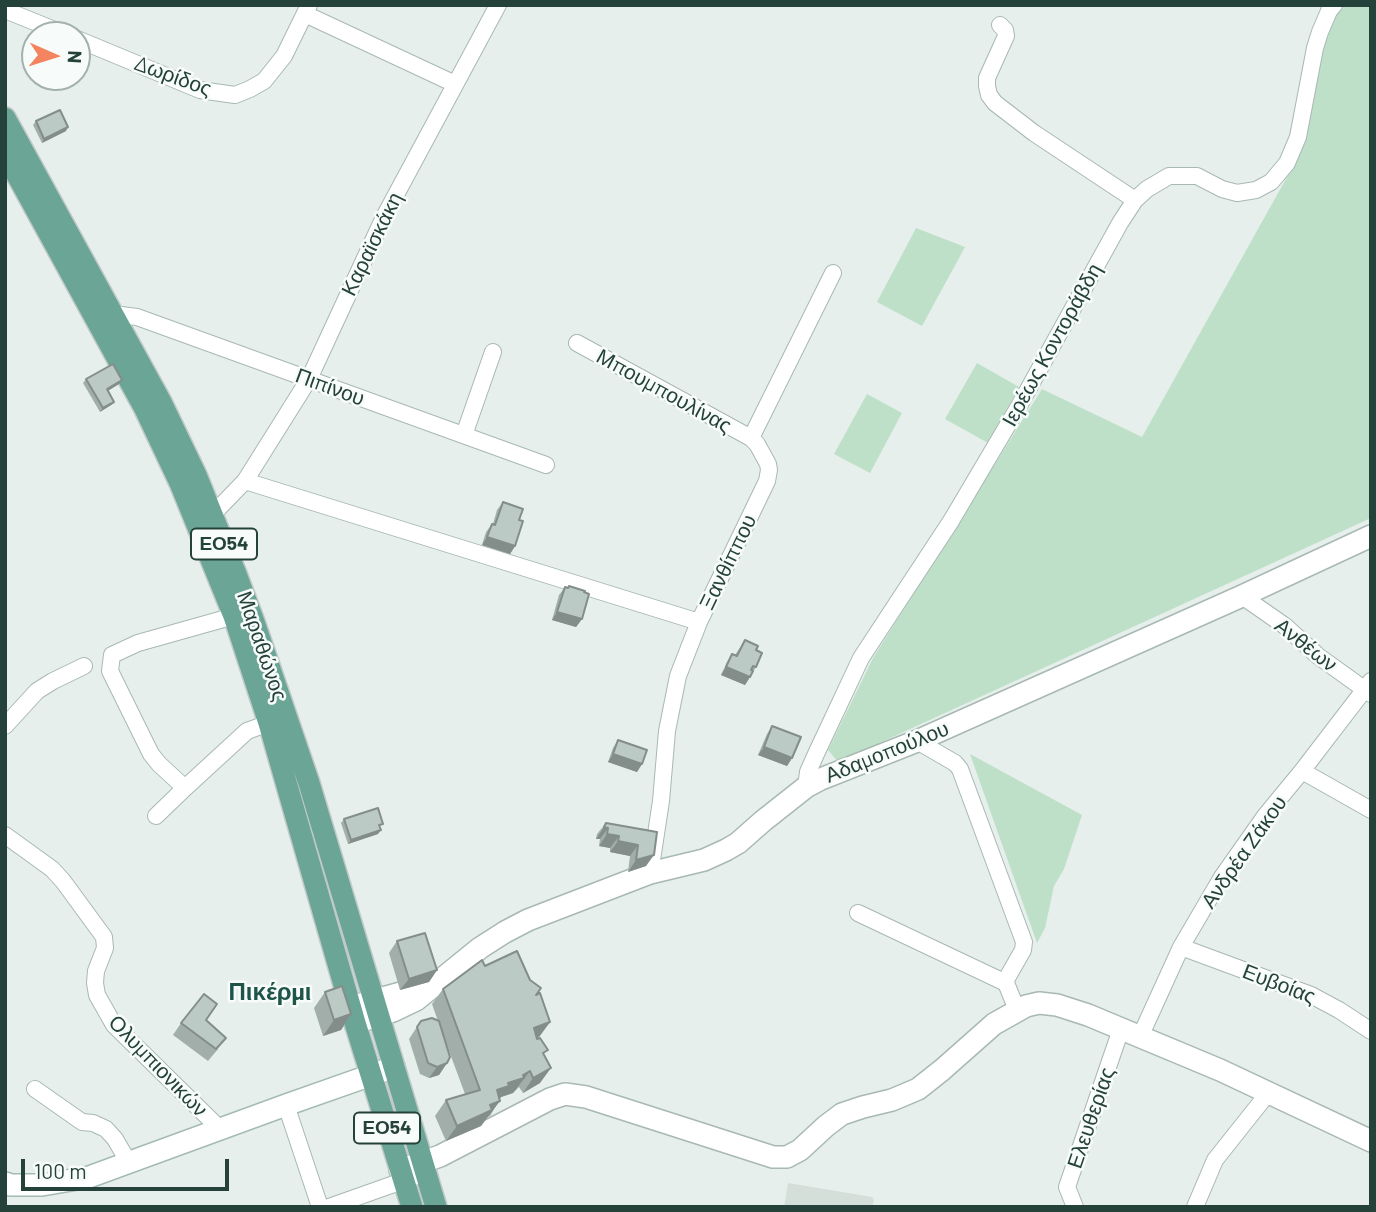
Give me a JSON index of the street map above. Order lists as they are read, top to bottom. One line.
{"streets":{"main road":["ΕΟ54","Μαραθώνος"],"street":["Δωρίδος","Καραϊσκάκη","Ιερέως Κοντοράβδη","Πιπίνου","Μπουμπουλίνας","Ξανθίππου","Ανθέων","Αδαμοπούλου","Ανδρέα Ζάκου","Ευβοίας","Ολυμπιονικών","Ελευθερίας"]},"crossings":[["Καραϊσκάκη","Πιπίνου"],["Καραϊσκάκη","Μαραθώνος"],["Ιερέως Κοντοράβδη","Αδαμοπούλου"],["Πιπίνου","Μαραθώνος"],["Μπουμπουλίνας","Ξανθίππου"],["Ξανθίππου","Αδαμοπούλου"],["Ανθέων","Αδαμοπούλου"],["Ανθέων","Ανδρέα Ζάκου"],["Μαραθώνος","Αδαμοπούλου"],["Ανδρέα Ζάκου","Ευβοίας"],["Ανδρέα Ζάκου","Ελευθερίας"]],"districts":["Πικέρμι"],"scale_bar":"100 m","north":"right"}
